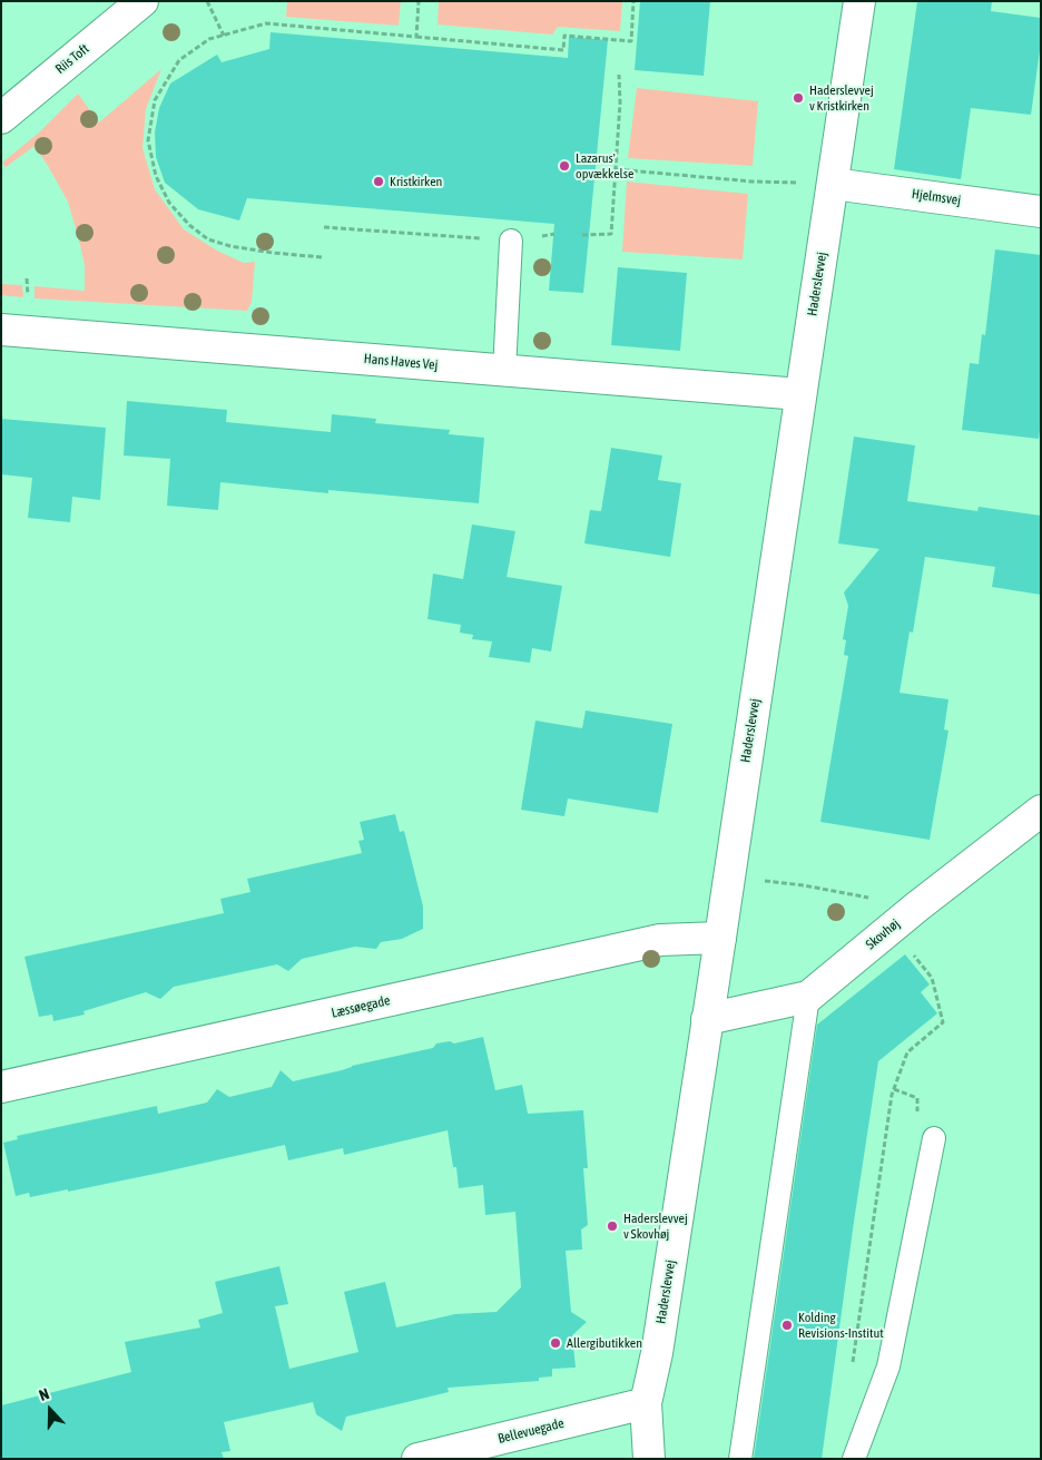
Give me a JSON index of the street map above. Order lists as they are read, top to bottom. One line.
{"streets":{"street":["Riis Toft","Hjelmsvej","Haderslevvej","Hans Haves Vej","Skovhøj","Læssøegade","Bellevuegade"]},"crossings":[["Hjelmsvej","Haderslevvej"],["Haderslevvej","Hans Haves Vej"],["Haderslevvej","Skovhøj"],["Haderslevvej","Læssøegade"],["Haderslevvej","Bellevuegade"]],"places":["Haderslevvej v Kristkirken","Lazarus' opvækkelse","Kristkirken","Haderslevvej v Skovhøj","Kolding Revisions-Institut","Allergibutikken"],"north":"top"}
